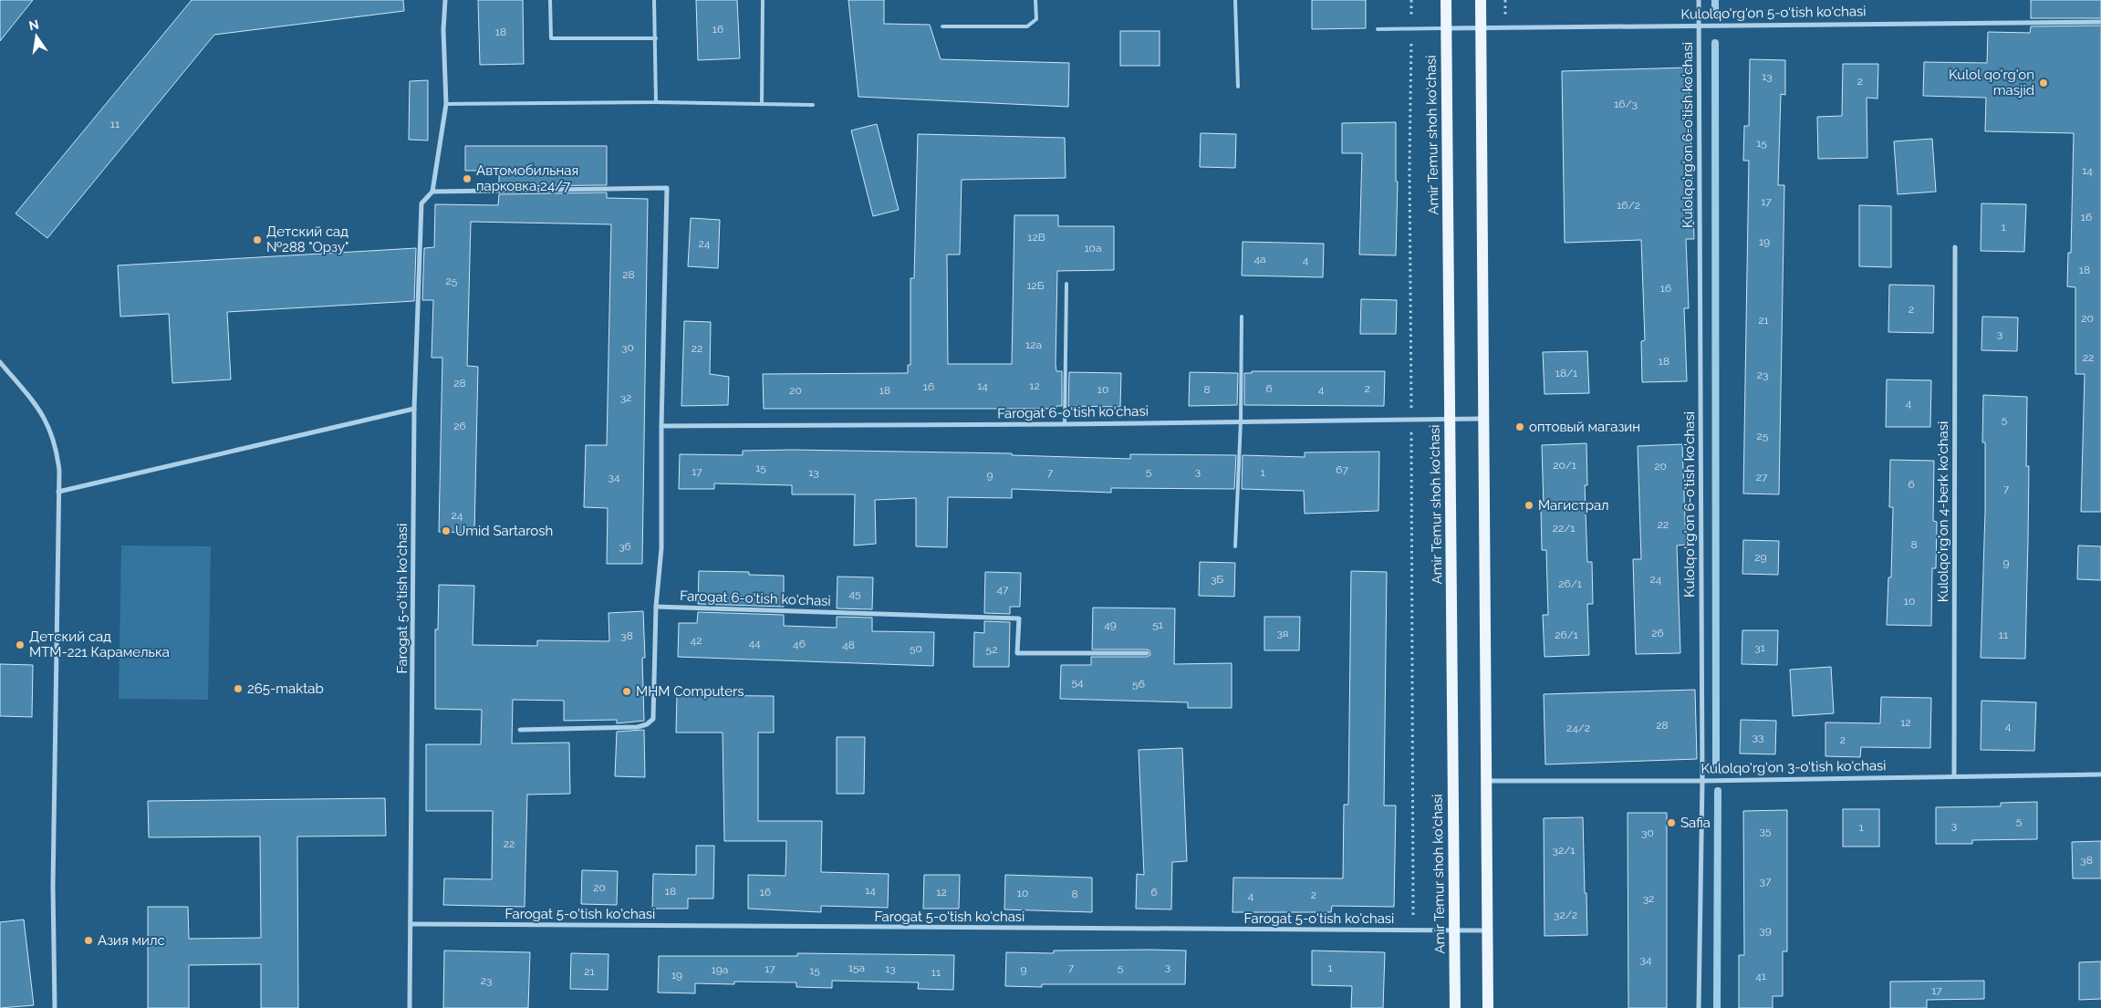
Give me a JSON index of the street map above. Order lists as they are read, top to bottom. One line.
{"streets":{"main road":["Amir Temur shoh ko'chasi"],"street":["Kulolqo'rg'on 5-o'tish ko'chasi","Kulolqo'rg'on 6-o'tish ko'chasi","Farogat 6-o'tish ko'chasi","Kulolqo'rg'on 4-berk ko'chasi","Farogat 5-o'tish ko'chasi","Kulolqo'rg'on 3-o'tish ko'chasi"]},"crossings":[["Kulolqo'rg'on 5-o'tish ko'chasi","Amir Temur shoh ko'chasi"],["Kulolqo'rg'on 5-o'tish ko'chasi","Kulolqo'rg'on 6-o'tish ko'chasi"],["Amir Temur shoh ko'chasi","Farogat 6-o'tish ko'chasi"],["Amir Temur shoh ko'chasi","Farogat 5-o'tish ko'chasi"],["Kulolqo'rg'on 6-o'tish ko'chasi","Kulolqo'rg'on 3-o'tish ko'chasi"],["Kulolqo'rg'on 4-berk ko'chasi","Kulolqo'rg'on 3-o'tish ko'chasi"]],"places":["Kulol qo'rg'on masjid","Автомобильная парковка 24/7","Детский сад №288 \"Орзу\"","оптовый магазин","Магистрал","Umid Sartarosh","Детский сад МТМ-221 Карамелька","265-maktab","MHM Computers","Safia","Азия милс"],"house_numbers":["16","18","13","2","16/3","11","15","14","17","16/2","16","1","12В","19","24","10а","4а","4","18","28","25","12Б","16","2","20","21","3","12а","30","22","22","18","18/1","23","28","14","12","16","6","2","10","8","4","20","18","32","4","5","26","25","20/1","20","15","67","17","5","3","13","7","1","9","34","27","6","7","24","22","22/1","8","36","29","9","3Б","24","26/1","47","45","10","49","51","3в","26","26/1","11","38","42","44","46","48","31","50","52","54","56","12","28","4","24/2","33","2","5","3","1","35","30","22","32/1","38","37","20","14","18","16","12","6","10","8","2","4","32","32/2","39","34","3","15a","7","5","1","17","13","19a","9","15","21","11","19","41","23","17"],"north":"top"}
